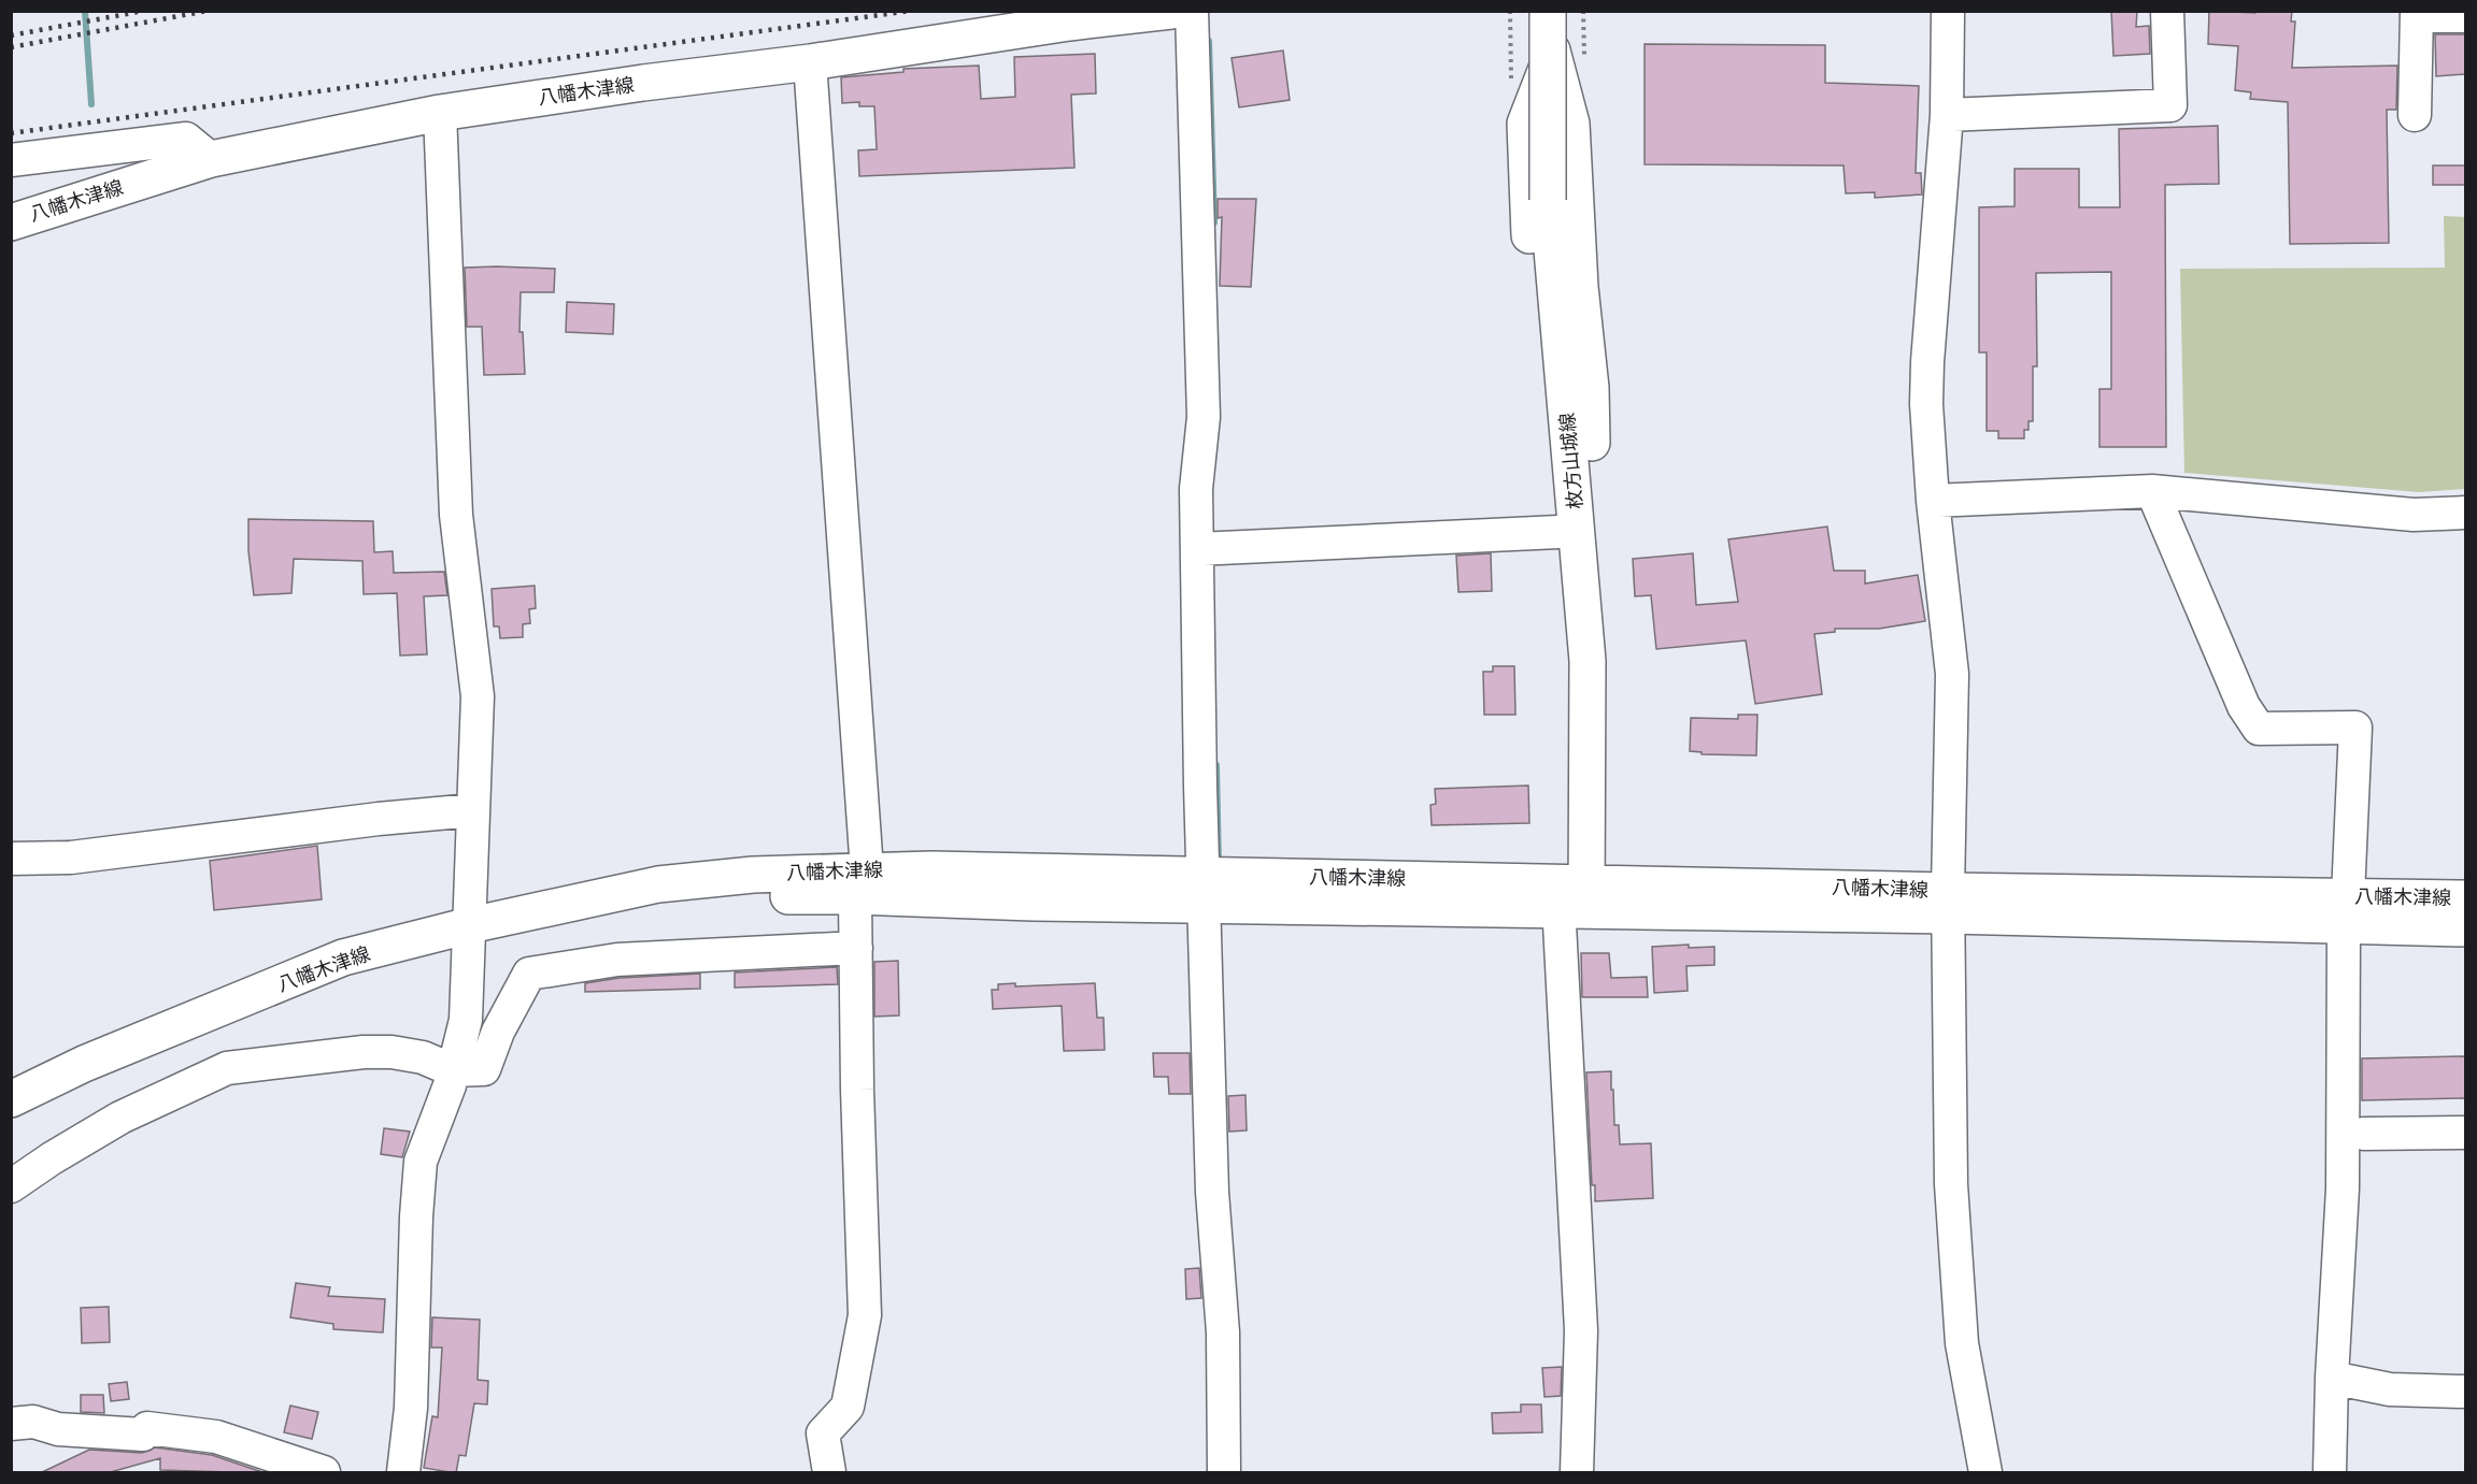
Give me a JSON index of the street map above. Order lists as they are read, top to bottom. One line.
{"streets":{"main road":["八幡木津線","枚方山城線"]},"crossings":[["八幡木津線","枚方山城線"]]}
